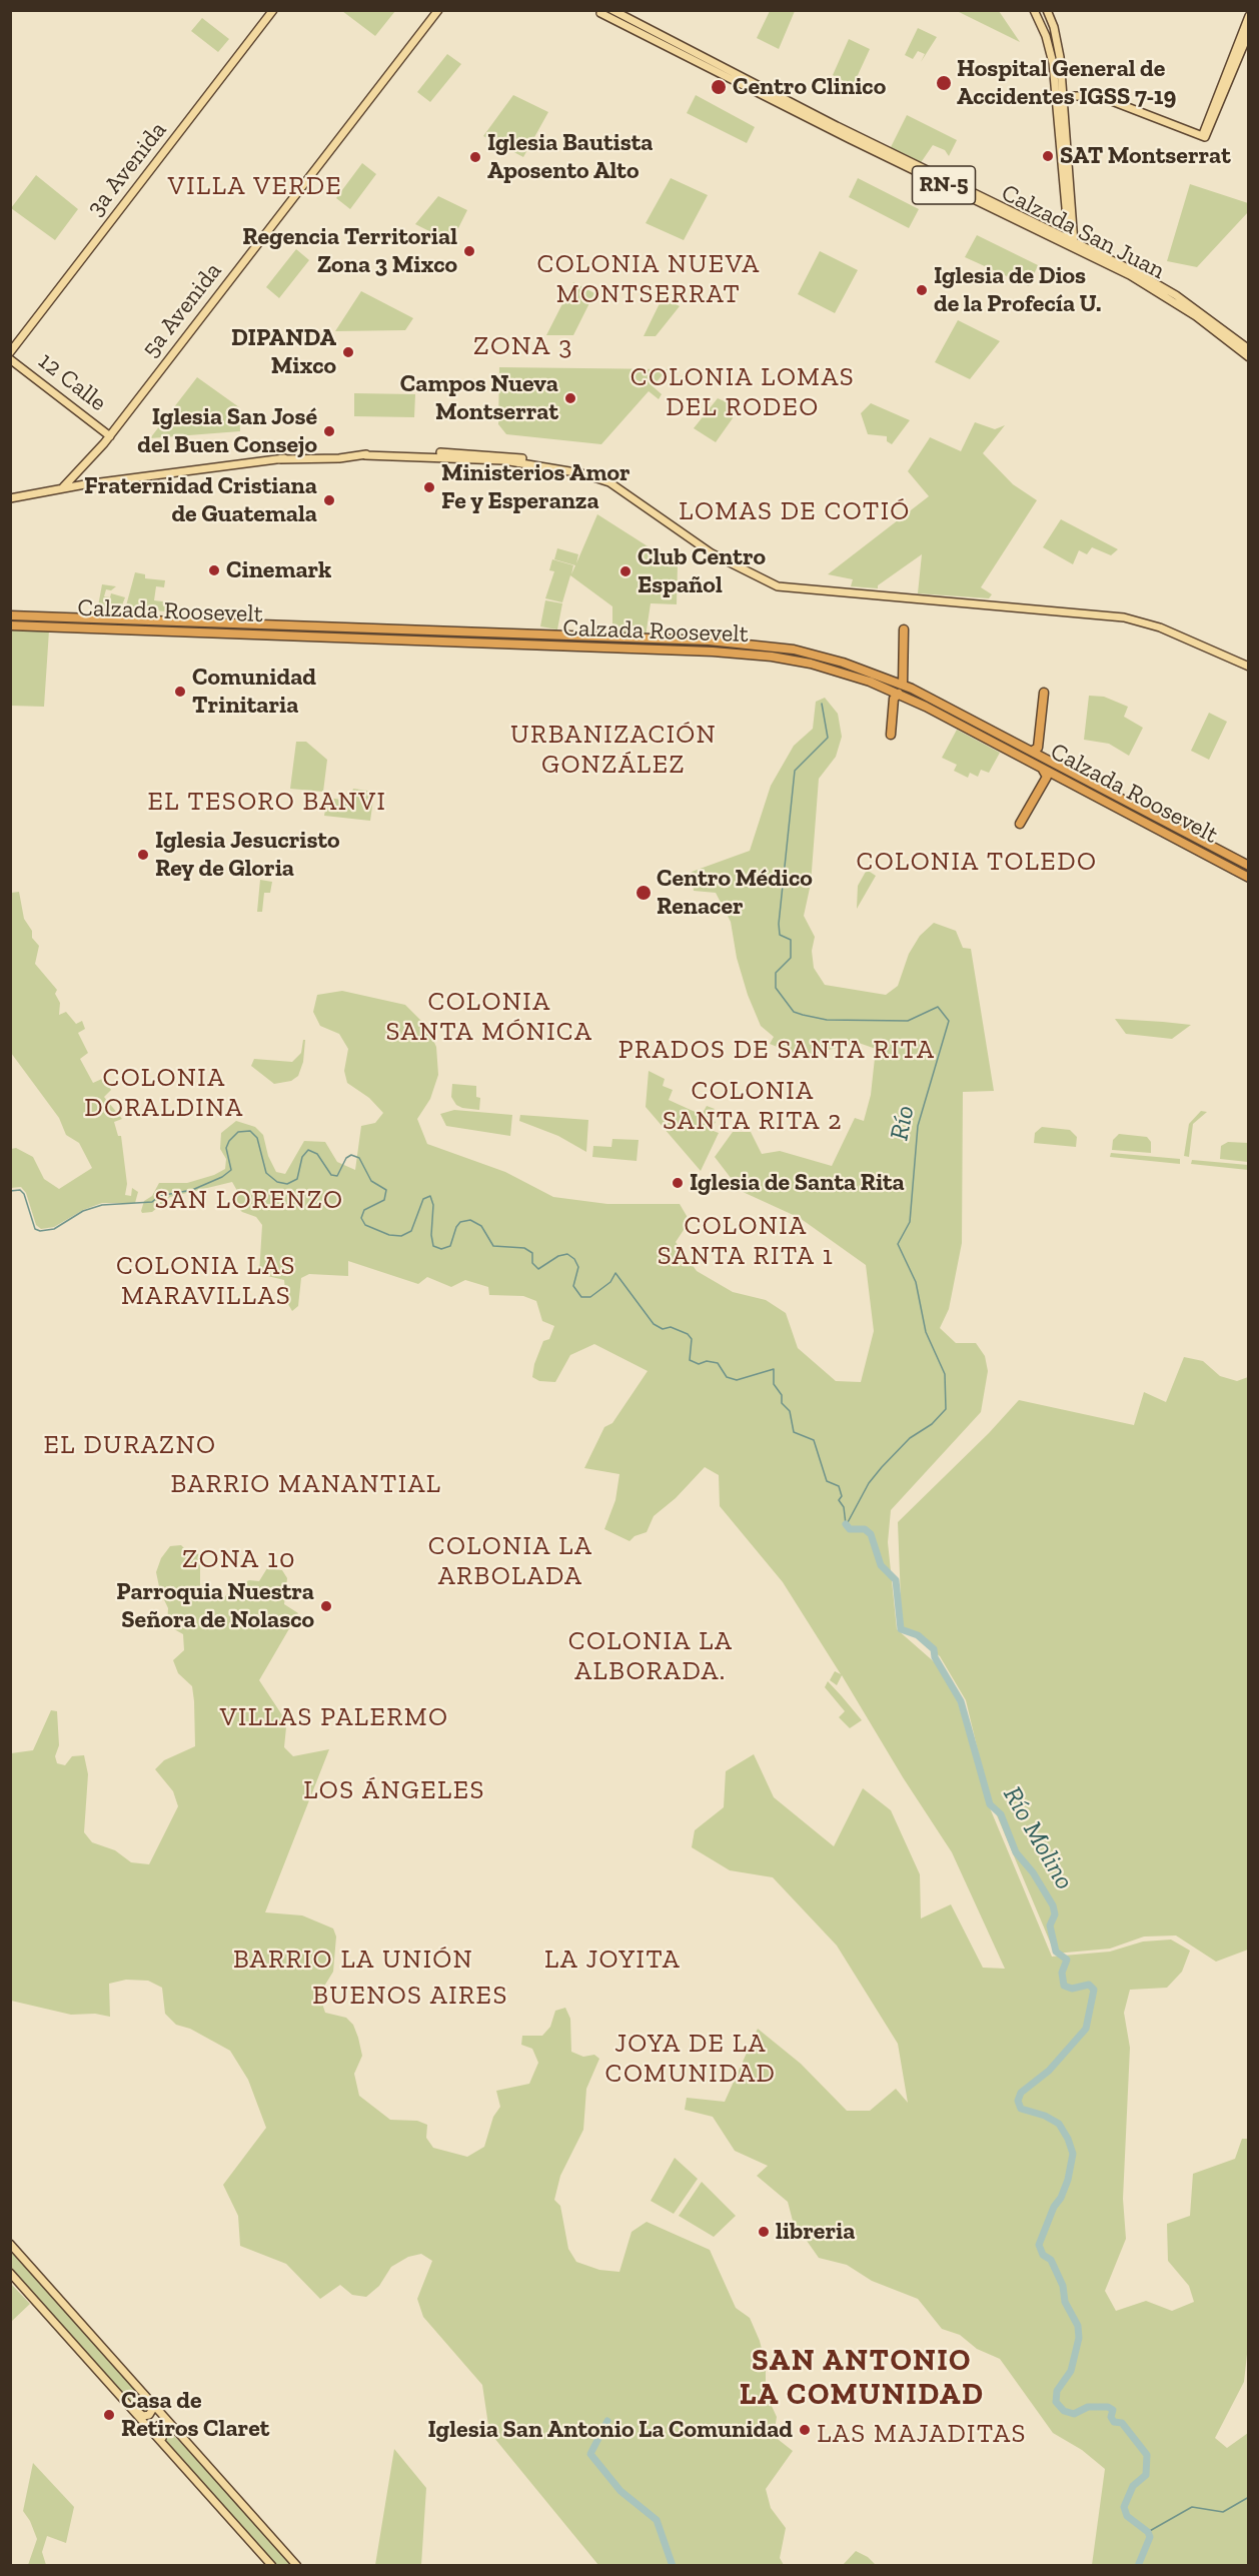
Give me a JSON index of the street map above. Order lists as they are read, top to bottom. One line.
{"streets":{"highway":["Calzada Roosevelt"],"main road":["3a Avenida","RN-5","Calzada San Juan","5a Avenida","12 Calle"]},"crossings":[["5a Avenida","12 Calle"]],"districts":["VILLA VERDE","COLONIA NUEVA MONTSERRAT","ZONA 3","COLONIA LOMAS DEL RODEO","LOMAS DE COTIÓ","URBANIZACIÓN GONZÁLEZ","EL TESORO BANVI","COLONIA TOLEDO","COLONIA SANTA MÓNICA","PRADOS DE SANTA RITA","COLONIA DORALDINA","COLONIA SANTA RITA 2","SAN LORENZO","COLONIA SANTA RITA 1","COLONIA LAS MARAVILLAS","EL DURAZNO","BARRIO MANANTIAL","COLONIA LA ARBOLADA","ZONA 10","COLONIA LA ALBORADA.","VILLAS PALERMO","LOS ÁNGELES","BARRIO LA UNIÓN","LA JOYITA","BUENOS AIRES","JOYA DE LA COMUNIDAD","SAN ANTONIO LA COMUNIDAD","LAS MAJADITAS"],"water":["Río","Río Molino"],"places":["Hospital General de Accidentes IGSS 7-19","Centro Clinico","SAT Montserrat","Iglesia Bautista Aposento Alto","Regencia Territorial Zona 3 Mixco","Iglesia de Dios de la Profecía U.","DIPANDA Mixco","Campos Nueva Montserrat","Iglesia San José del Buen Consejo","Ministerios Amor Fe y Esperanza","Fraternidad Cristiana de Guatemala","Cinemark","Club Centro Español","Comunidad Trinitaria","Iglesia Jesucristo Rey de Gloria","Centro Médico Renacer","Iglesia de Santa Rita","Parroquia Nuestra Señora de Nolasco","libreria","Casa de Retiros Claret","Iglesia San Antonio La Comunidad"]}
